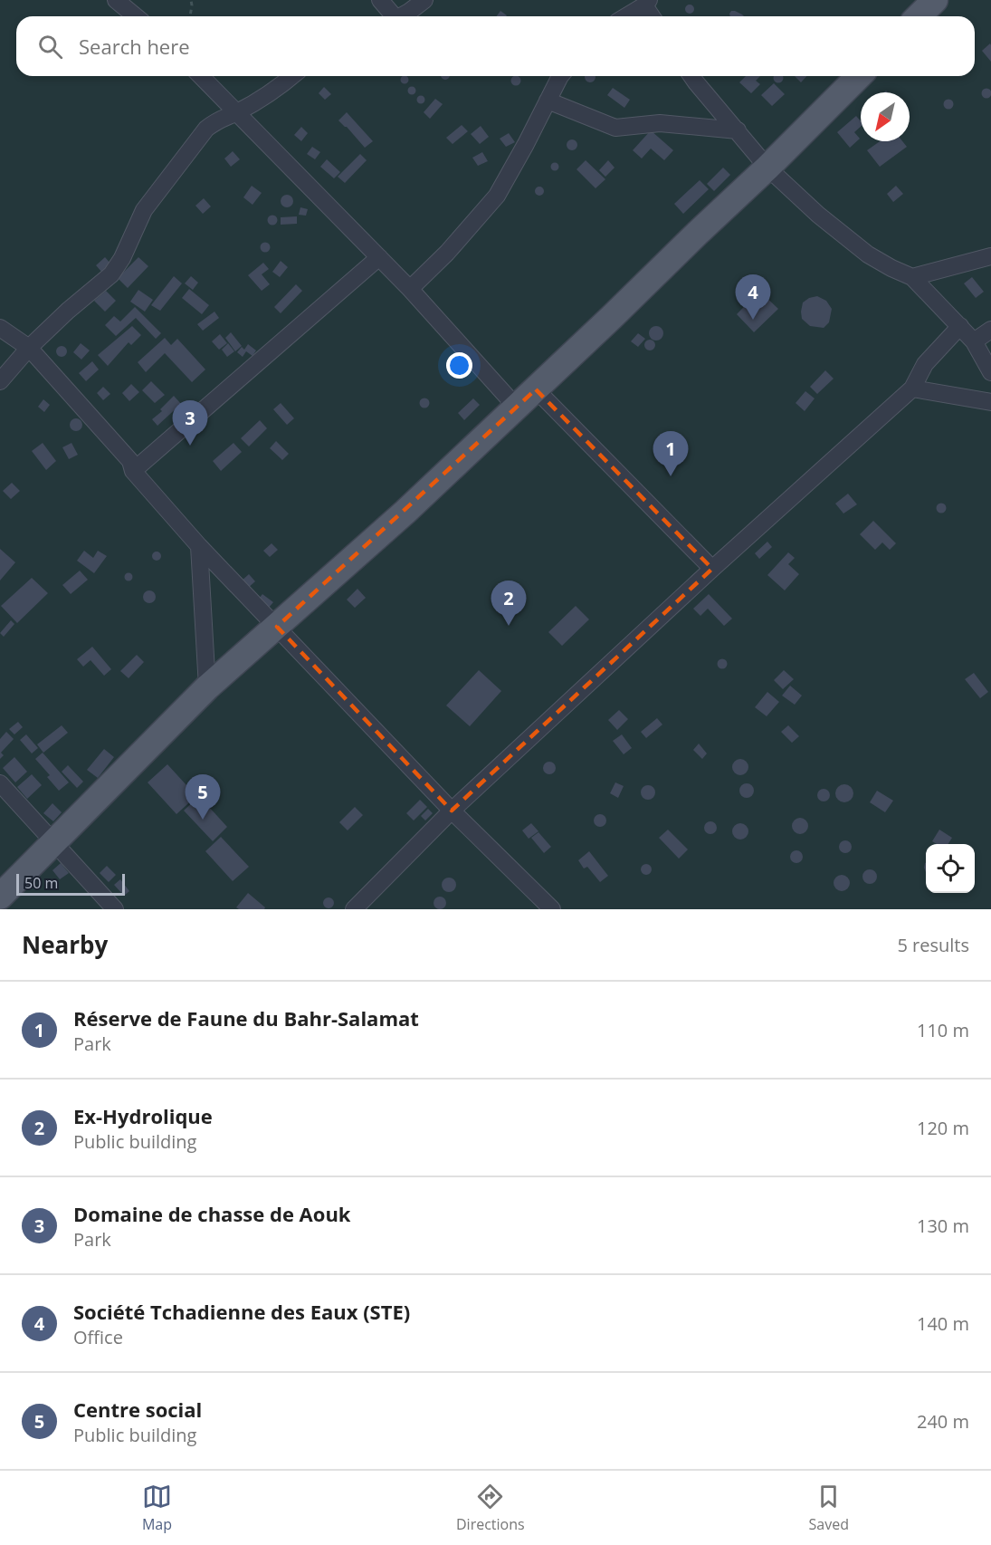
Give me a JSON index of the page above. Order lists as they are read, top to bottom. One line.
{"scale_bar":"50 m","north":"bottom left","page":{"search":"Search here","pins":["4","3","1","2","5"],"scale":"50 m","heading":["Nearby","5 results"],"list":[{"mark":"1","name":"Réserve de Faune du Bahr-Salamat","note":"Park","value":"110 m"},{"mark":"2","name":"Ex-Hydrolique","note":"Public building","value":"120 m"},{"mark":"3","name":"Domaine de chasse de Aouk","note":"Park","value":"130 m"},{"mark":"4","name":"Société Tchadienne des Eaux (STE)","note":"Office","value":"140 m"},{"mark":"5","name":"Centre social","note":"Public building","value":"240 m"}],"nav":["Map","Directions","Saved"]}}
